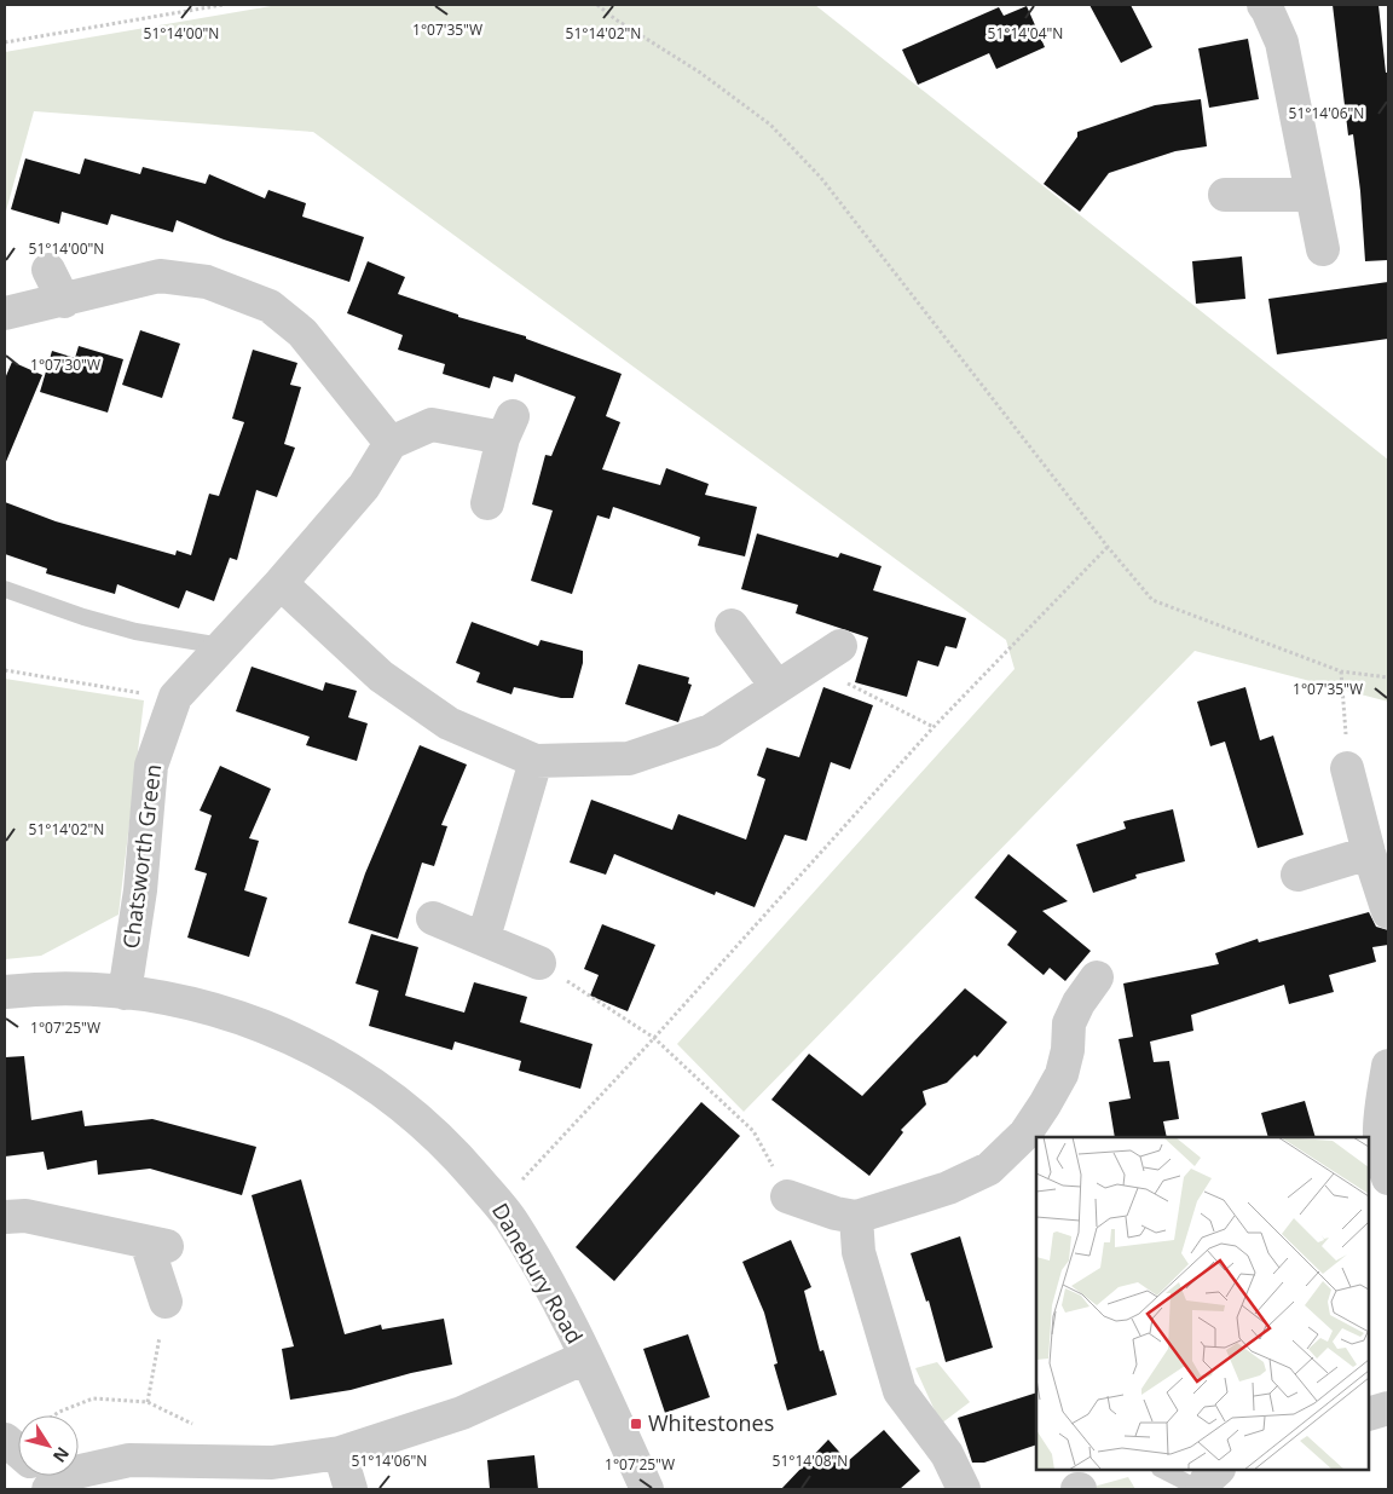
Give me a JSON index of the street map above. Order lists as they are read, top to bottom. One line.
{"streets":{"street":["Chatsworth Green","Danebury Road"]},"crossings":[["Chatsworth Green","Danebury Road"]],"places":{"transit":["Whitestones"]},"north":"bottom right","coordinates":["1°07'35\"W","51°14'00\"N","51°14'02\"N","51°14'04\"N","51°14'06\"N","1°07'30\"W","1°07'25\"W","51°14'08\"N"]}
